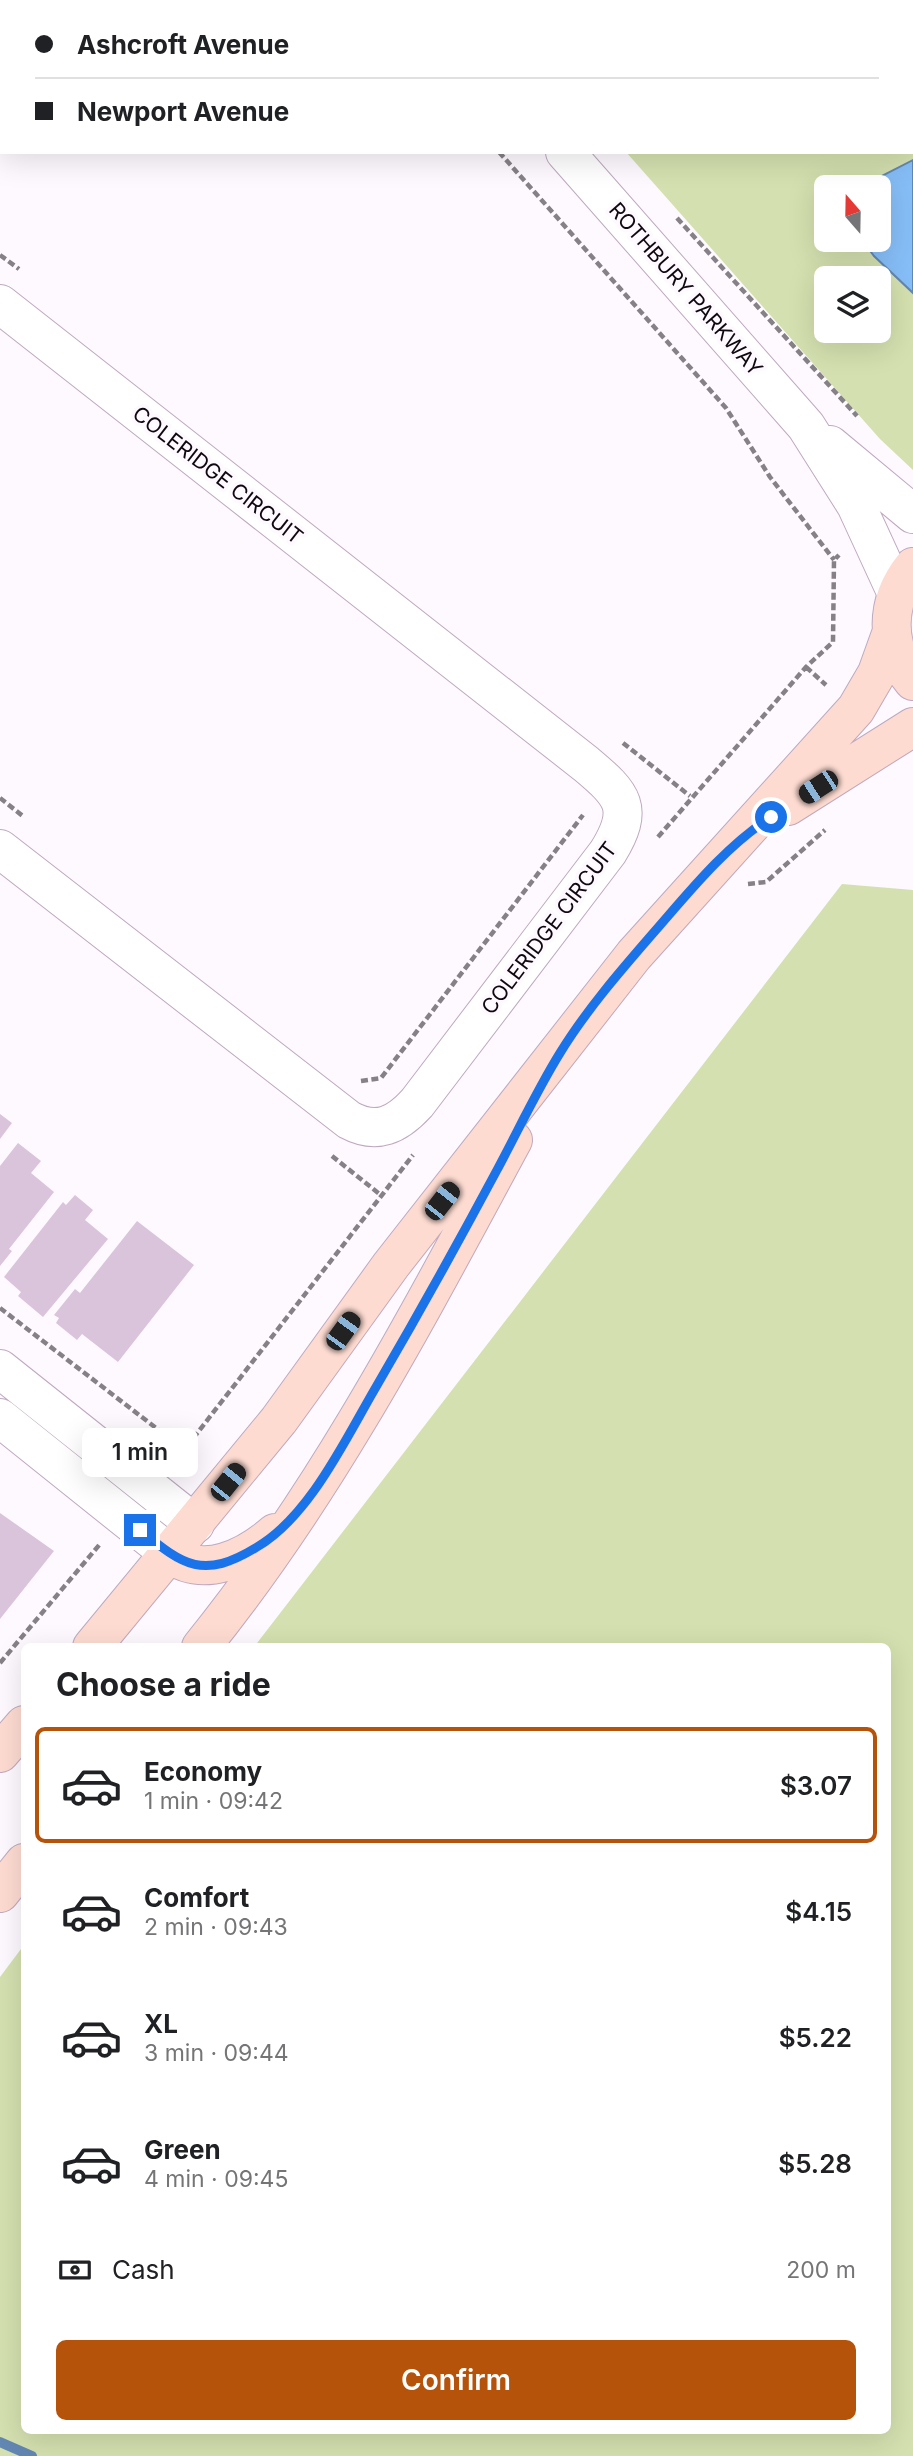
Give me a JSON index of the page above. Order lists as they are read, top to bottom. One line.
{"streets":{"street":["ROTHBURY PARKWAY","COLERIDGE CIRCUIT"]},"north":"top","page":{"banner":["Ashcroft Avenue","Newport Avenue"],"bubble":"1 min","heading":"Choose a ride","list":[{"name":"Economy","note":"1 min · 09:42","value":"$3.07"},{"name":"Comfort","note":"2 min · 09:43","value":"$4.15"},{"name":"XL","note":"3 min · 09:44","value":"$5.22"},{"name":"Green","note":"4 min · 09:45","value":"$5.28"}],"pay":["Cash","200 m"],"buttons":"Confirm"}}
